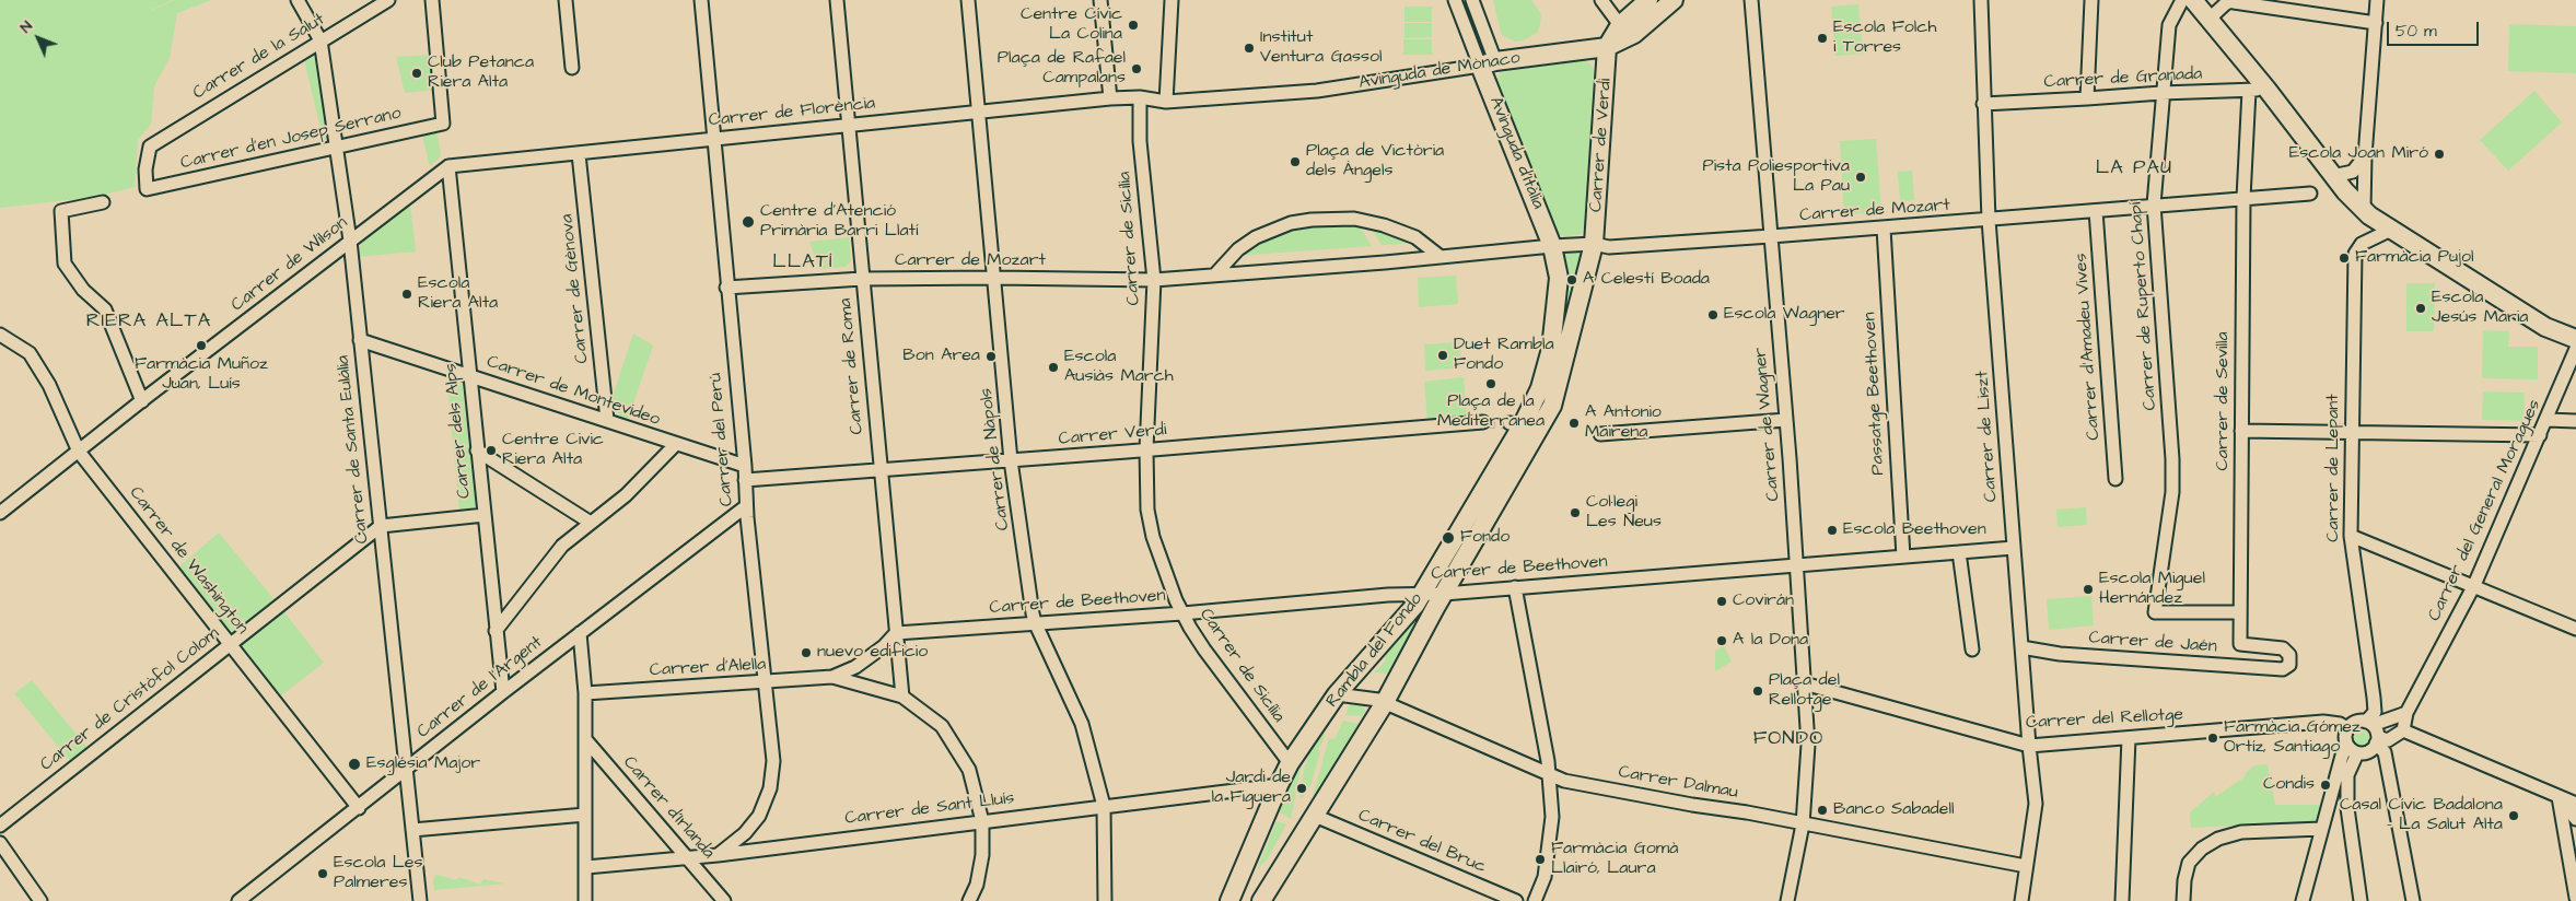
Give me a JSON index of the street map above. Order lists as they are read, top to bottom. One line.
{"streets":{"street":["Carrer de la Salut","Avinguda de Mònaco","Carrer de Granada","Carrer de Florència","Carrer d'en Josep Serrano","Carrer de Verdi","Avinguda d'Itàlia","Carrer de Mozart","Carrer de Sicília","Carrer de Wilson","Carrer de Gènova","Carrer de Ruperto Chapí","Carrer d'Amadeu Vives","Carrer de Roma","Carrer de Montevideo","Passatge Beethoven","Carrer de Sevilla","Carrer de Wagner","Carrer dels Alps","Carrer Verdi","Carrer de Liszt","Carrer del Perú","Carrer de Santa Eulália","Carrer de Nàpols","Carrer de Lepant","Carrer del General Moragues","Carrer de Washington","Carrer de Beethoven","Carrer de Jaén","Rambla del Fondo","Carrer d'Alella","Carrer de l'Argent","Carrer de Cristòfol Colom","Carrer del Rellotge","Carrer Dalmau","Carrer d'Irlanda","Carrer de Sant Lluís","Carrer del Bruc"]},"crossings":[["Carrer de la Salut","Carrer d'en Josep Serrano"],["Carrer de la Salut","Carrer de Santa Eulália"],["Avinguda de Mònaco","Carrer de Florència"],["Avinguda de Mònaco","Carrer de Verdi"],["Avinguda de Mònaco","Avinguda d'Itàlia"],["Avinguda de Mònaco","Carrer de Sicília"],["Carrer de Granada","Carrer de Ruperto Chapí"],["Carrer de Granada","Carrer de Sevilla"],["Carrer de Granada","Carrer de Liszt"],["Carrer de Florència","Carrer de Sicília"],["Carrer de Florència","Carrer de Wilson"],["Carrer de Florència","Carrer de Gènova"],["Carrer de Florència","Carrer de Roma"],["Carrer de Florència","Carrer dels Alps"],["Carrer de Florència","Carrer del Perú"],["Carrer de Florència","Carrer de Nàpols"],["Carrer d'en Josep Serrano","Carrer de Santa Eulália"],["Carrer de Verdi","Carrer de Mozart"],["Carrer de Verdi","Rambla del Fondo"],["Avinguda d'Itàlia","Carrer de Mozart"],["Avinguda d'Itàlia","Rambla del Fondo"],["Carrer de Mozart","Carrer de Sicília"],["Carrer de Mozart","Carrer de Ruperto Chapí"],["Carrer de Mozart","Carrer d'Amadeu Vives"],["Carrer de Mozart","Carrer de Roma"],["Carrer de Mozart","Passatge Beethoven"],["Carrer de Mozart","Carrer de Sevilla"],["Carrer de Mozart","Carrer de Wagner"],["Carrer de Mozart","Carrer de Liszt"],["Carrer de Mozart","Carrer del Perú"],["Carrer de Mozart","Carrer de Nàpols"],["Carrer de Mozart","Rambla del Fondo"],["Carrer de Sicília","Carrer Verdi"],["Carrer de Sicília","Carrer de Beethoven"],["Carrer de Sicília","Rambla del Fondo"],["Carrer de Wilson","Carrer dels Alps"],["Carrer de Wilson","Carrer de Santa Eulália"],["Carrer de Wilson","Carrer de Washington"],["Carrer de Gènova","Carrer de Montevideo"],["Carrer de Ruperto Chapí","Carrer de Sevilla"],["Carrer de Roma","Carrer Verdi"],["Carrer de Roma","Carrer de Beethoven"],["Carrer de Roma","Carrer d'Alella"],["Carrer de Montevideo","Carrer dels Alps"],["Carrer de Montevideo","Carrer del Perú"],["Carrer de Montevideo","Carrer de Santa Eulália"],["Passatge Beethoven","Carrer de Beethoven"],["Carrer de Sevilla","Carrer de Jaén"],["Carrer de Wagner","Carrer de Beethoven"],["Carrer de Wagner","Carrer del Rellotge"],["Carrer de Wagner","Carrer Dalmau"],["Carrer dels Alps","Carrer de l'Argent"],["Carrer Verdi","Carrer del Perú"],["Carrer Verdi","Carrer de Nàpols"],["Carrer de Liszt","Carrer de Beethoven"],["Carrer de Liszt","Carrer de Jaén"],["Carrer de Liszt","Carrer del Rellotge"],["Carrer de Liszt","Carrer Dalmau"],["Carrer del Perú","Carrer d'Alella"],["Carrer del Perú","Carrer de l'Argent"],["Carrer del Perú","Carrer de Sant Lluís"],["Carrer de Santa Eulália","Carrer de l'Argent"],["Carrer de Santa Eulália","Carrer de Cristòfol Colom"],["Carrer de Nàpols","Carrer de Beethoven"],["Carrer de Nàpols","Carrer de Sant Lluís"],["Carrer de Lepant","Carrer del Rellotge"],["Carrer de Washington","Carrer de l'Argent"],["Carrer de Washington","Carrer de Cristòfol Colom"],["Carrer de Beethoven","Rambla del Fondo"],["Carrer de Beethoven","Carrer d'Alella"],["Rambla del Fondo","Carrer Dalmau"],["Rambla del Fondo","Carrer de Sant Lluís"],["Rambla del Fondo","Carrer del Bruc"],["Carrer d'Alella","Carrer de Sant Lluís"],["Carrer d'Irlanda","Carrer de Sant Lluís"]],"districts":["LA PAU","LLATÍ","RIERA ALTA","FONDO"],"places":["Centre Cívic La Colina","Escola Folch i Torres","Institut Ventura Gassol","Plaça de Rafael Campalans","Club Petanca Riera Alta","Escola Joan Miró","Plaça de Victòria dels Àngels","Pista Poliesportiva La Pau","Centre d'Atenció Primària Barri Llatí","Farmàcia Pujol","A Celestí Boada","Escola Riera Alta","Escola Jesús Maria","Escola Wagner","Farmàcia Muñoz Juan, Luís","Duet Rambla Fondo","Bon Area","Escola Ausiàs March","Plaça de la Mediterranea","A Antonio Mairena","Centre Civic Riera Alta","Col·legi Les Neus","Escola Beethoven","Fondo","Escola Miguel Hernández","Covirán","A la Dona","nuevo edificio","Plaça del Rellotge","Farmàcia Gómez Ortíz, Santiago","Església Major","Condis","Jardi de la Figuera","Banco Sabadell","Casal Cívic Badalona - La Salut Alta","Farmàcia Gomà Llairó, Laura","Escola Les Palmeres"],"scale_bar":"50 m","north":"top left"}
